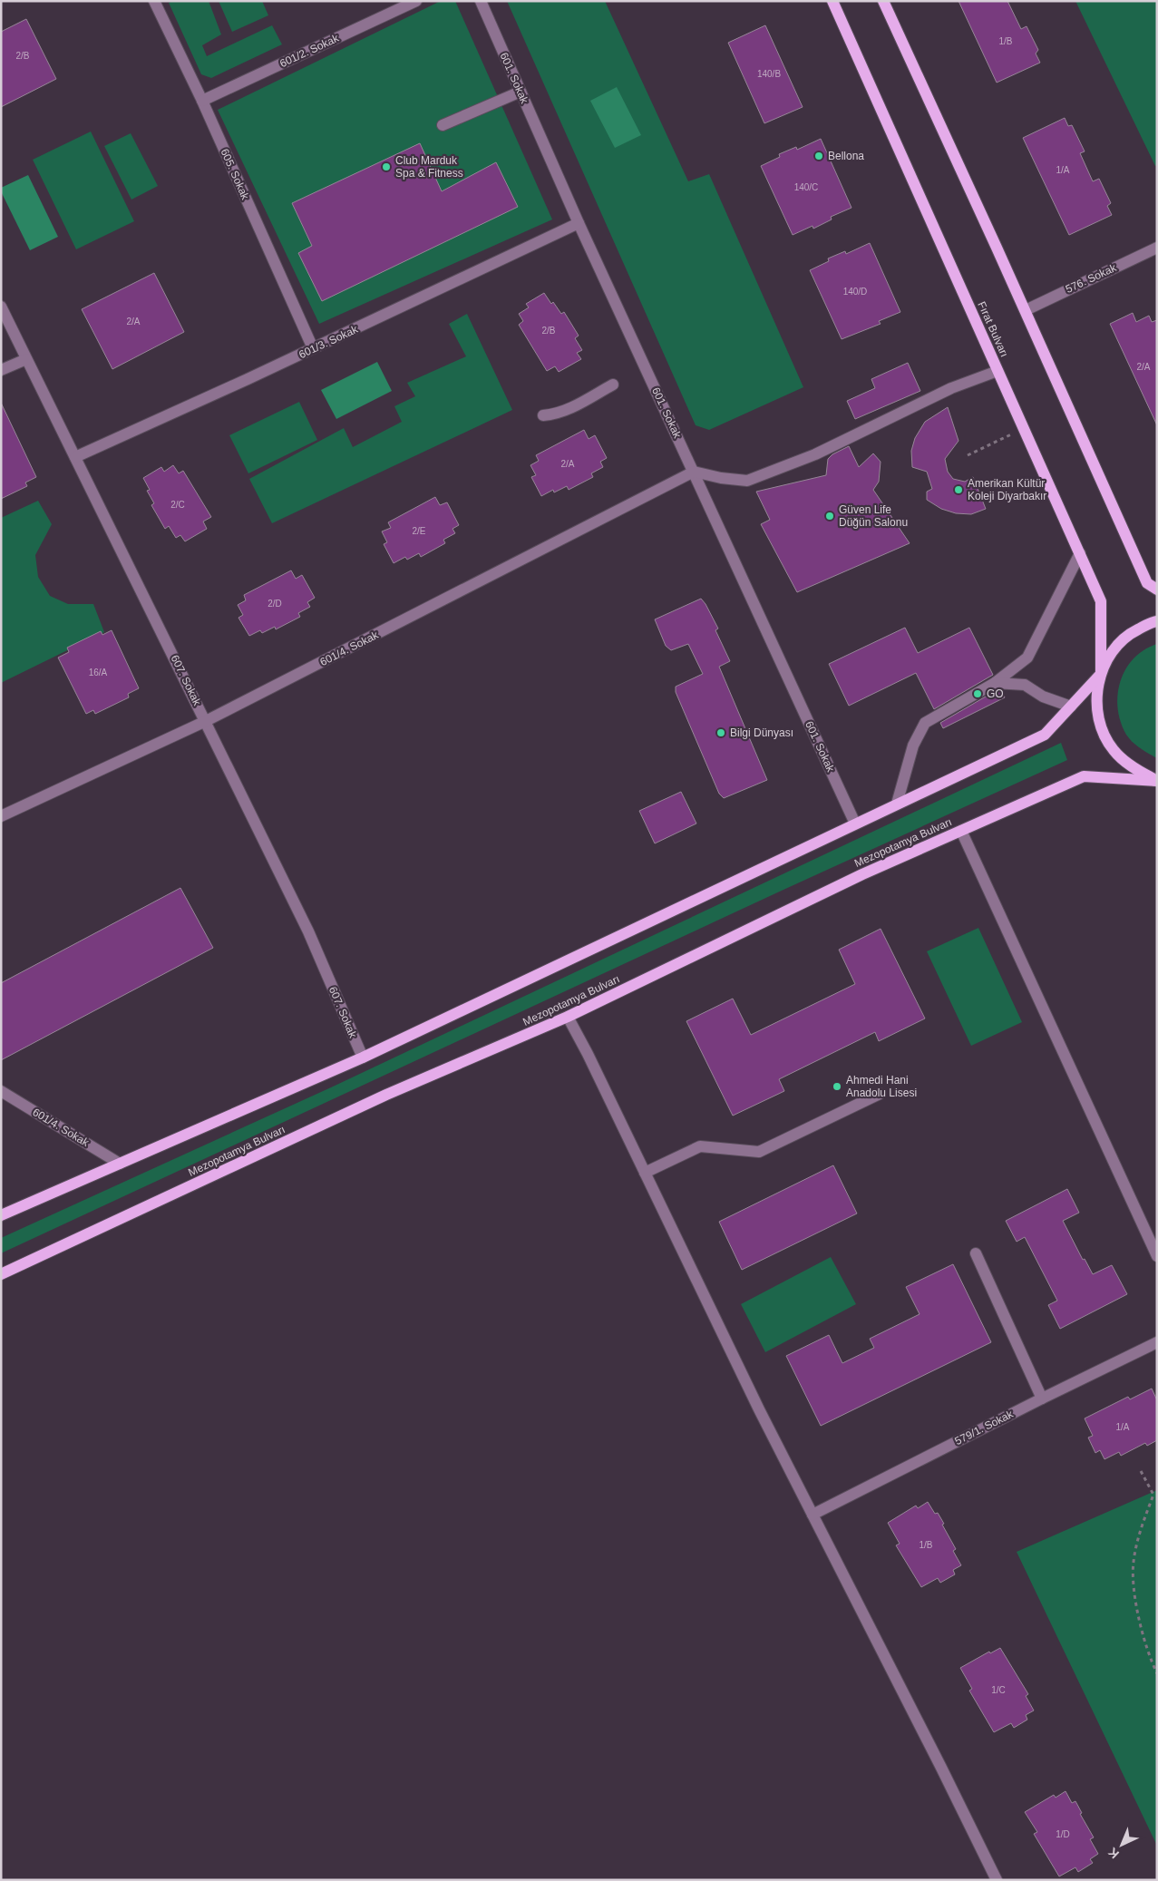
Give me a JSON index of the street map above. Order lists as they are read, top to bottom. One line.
{"streets":{"main road":["Fırat Bulvarı","Mezopotamya Bulvarı"],"street":["601/2. Sokak","601. Sokak","605. Sokak","576. Sokak","601/3. Sokak","601/4. Sokak","607. Sokak","579/1. Sokak"]},"crossings":[["601/2. Sokak","605. Sokak"],["601. Sokak","601/3. Sokak"],["601. Sokak","601/4. Sokak"],["605. Sokak","601/3. Sokak"],["601/3. Sokak","607. Sokak"],["601/4. Sokak","607. Sokak"]],"places":["Bellona","Club Marduk Spa & Fitness","Amerikan Kültür Koleji Diyarbakır","Güven Life Düğün Salonu","GO","Bilgi Dünyası","Ahmedi Hani Anadolu Lisesi"],"house_numbers":["1/B","2/B","140/B","1/A","140/C","140/D","2/A","2/B","2/A","2/A","2/C","2/E","2/D","16/A","1/A","1/B","1/C","1/D"],"north":"bottom left"}
